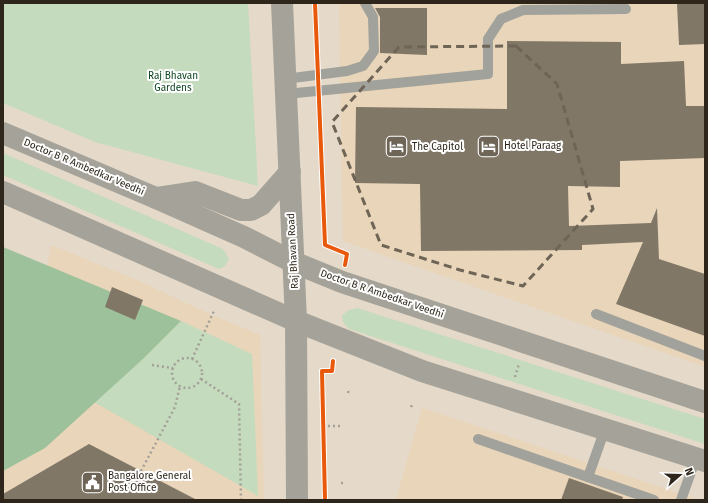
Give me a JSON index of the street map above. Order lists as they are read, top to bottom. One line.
{"streets":{"main road":["Doctor B R Ambedkar Veedhi","Raj Bhavan Road"]},"crossings":[["Doctor B R Ambedkar Veedhi","Raj Bhavan Road"]],"parks":["Raj Bhavan Gardens"],"places":{"hotel":["Hotel Paraag","The Capitol"],"public building":["Bangalore General Post Office"]},"north":"right"}
